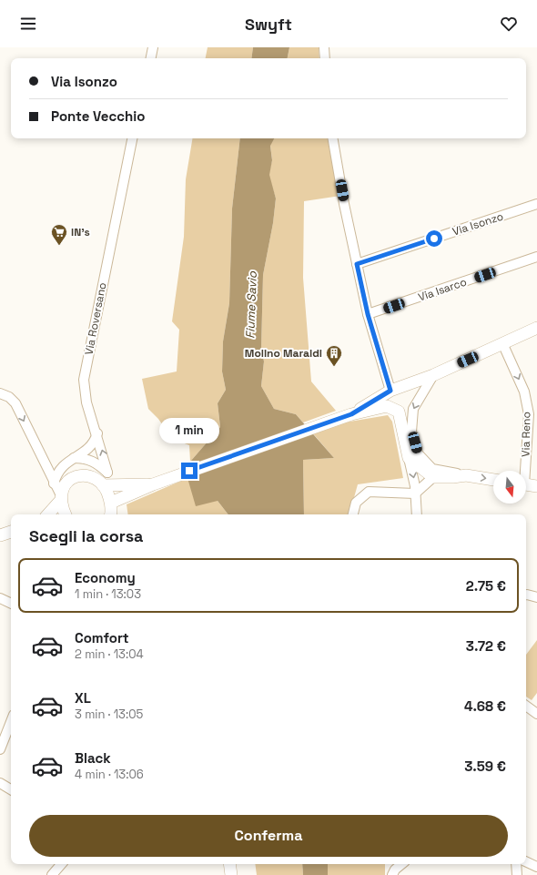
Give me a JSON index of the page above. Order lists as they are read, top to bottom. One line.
{"streets":{"street":["Via Isonzo","Via Isarco","Via Roversano","Via Reno"]},"one_way":["Via Reno"],"water":["Fiume Savio"],"places":{"supermarket":["IN's"],"building":["Molino Maraldi"]},"north":"bottom","page":{"header":"Swyft","banner":["Via Isonzo","Ponte Vecchio"],"bubble":"1 min","heading":"Scegli la corsa","list":[{"name":"Economy","note":"1 min · 13:03","value":"2.75 €"},{"name":"Comfort","note":"2 min · 13:04","value":"3.72 €"},{"name":"XL","note":"3 min · 13:05","value":"4.68 €"},{"name":"Black","note":"4 min · 13:06","value":"3.59 €"}],"buttons":"Conferma"}}
